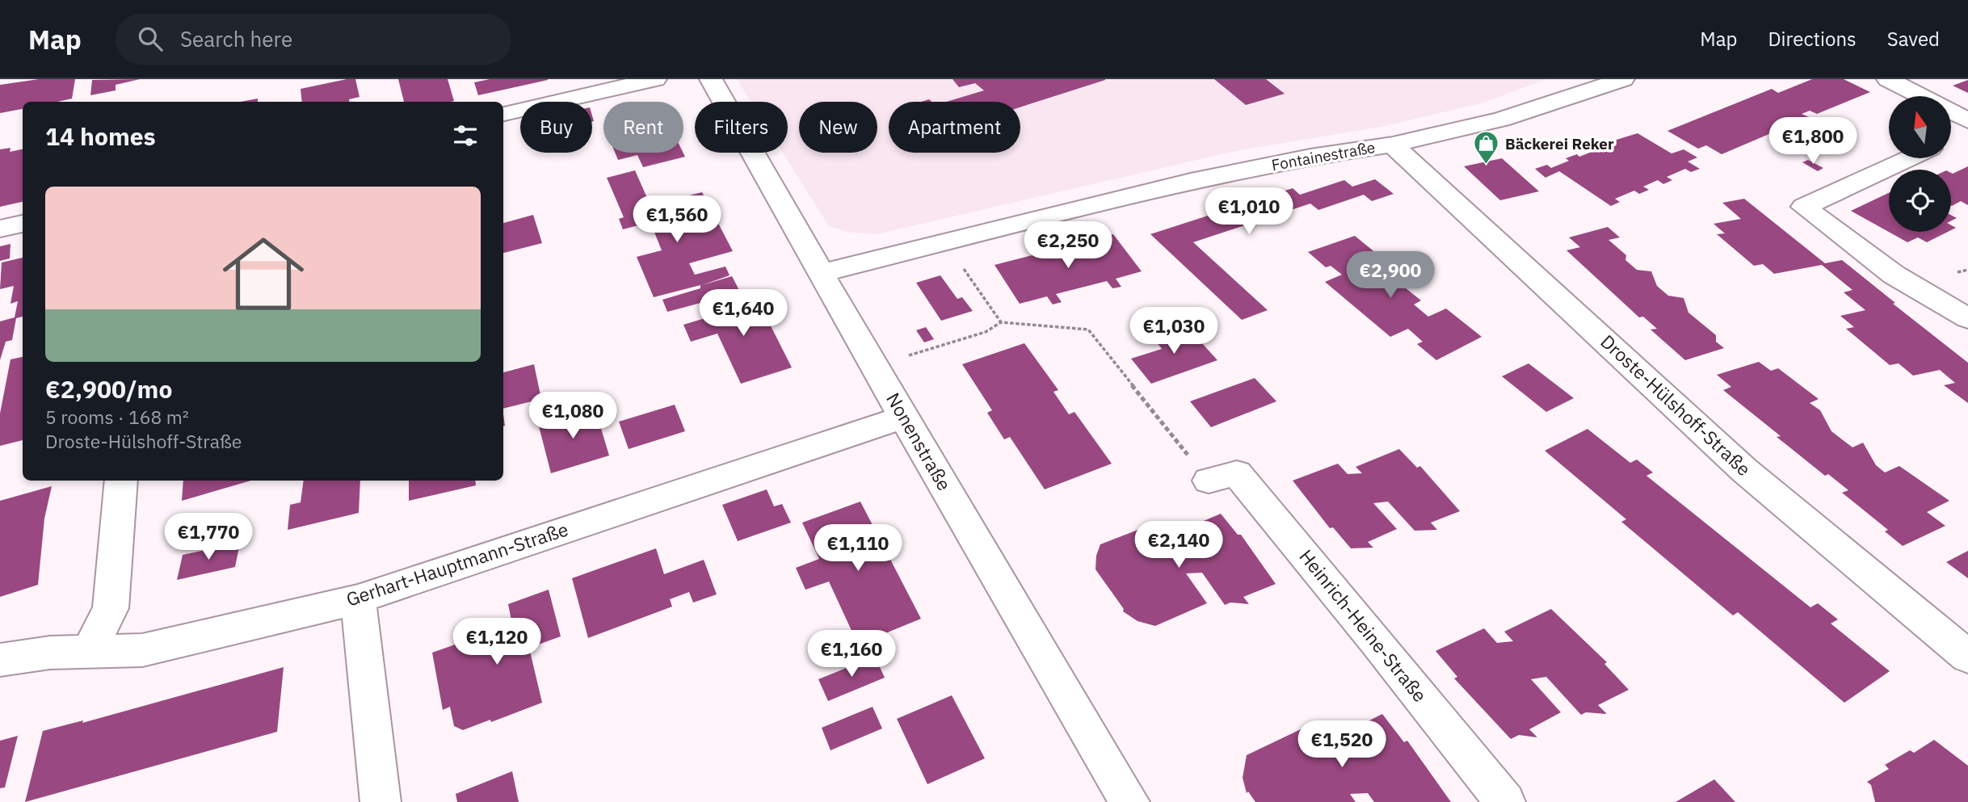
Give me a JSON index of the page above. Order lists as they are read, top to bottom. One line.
{"streets":{"street":["Fontainestraße","Droste-Hülshoff-Straße","Nonenstraße","Gerhart-Hauptmann-Straße","Heinrich-Heine-Straße"]},"crossings":[["Fontainestraße","Droste-Hülshoff-Straße"],["Fontainestraße","Nonenstraße"],["Nonenstraße","Gerhart-Hauptmann-Straße"]],"places":{"shop":["Bäckerei Reker"]},"north":"top","page":{"header":"Map","search":"Search here","nav":["Map","Directions","Saved"],"chip":["Buy","Rent","Filters","New","Apartment"],"heading":"14 homes","price":["€1,800","€1,010","€1,560","€2,250","€2,900","€1,640","€1,030","€1,080","€1,770","€2,140","€1,110","€1,120","€1,160","€1,520"],"list":[{"name":"€2,900/mo","note":"5 rooms · 168 m² · Droste-Hülshoff-Straße"}]}}
